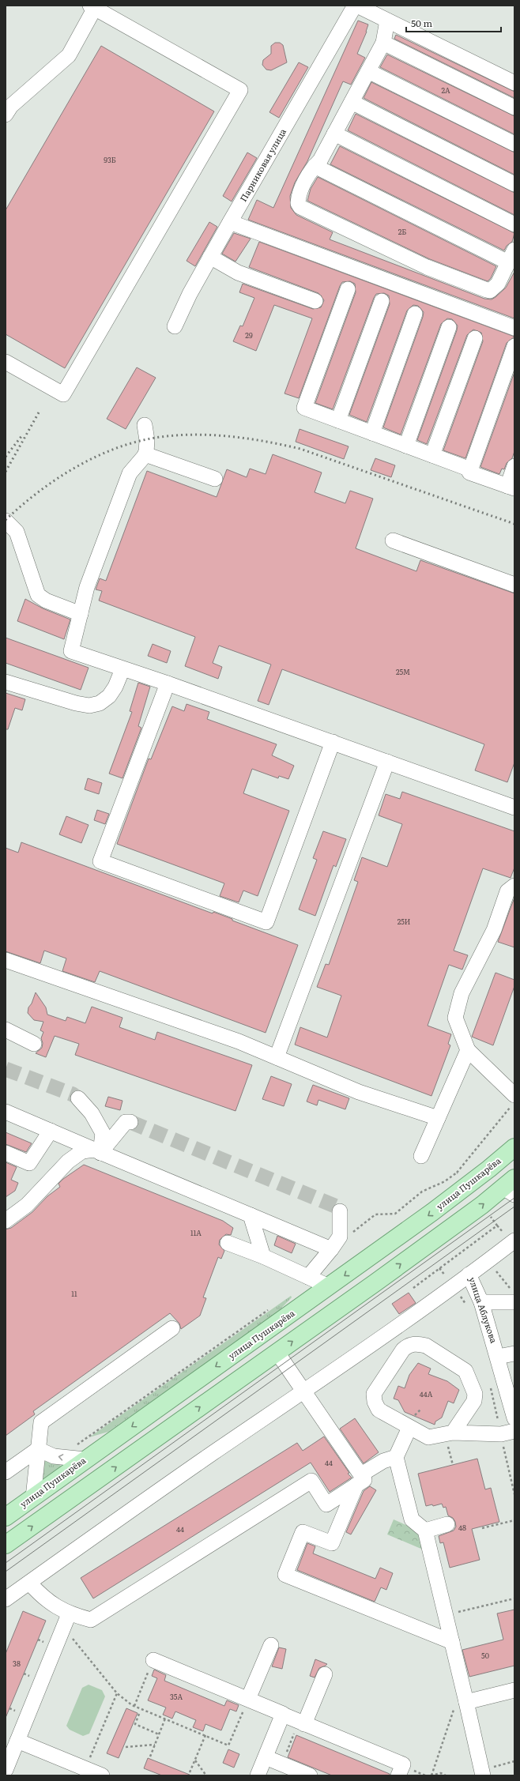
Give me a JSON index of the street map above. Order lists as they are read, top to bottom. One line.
{"streets":{"main road":["улица Пушкарёва"],"street":["Парниковая улица","улица Аблукова"]},"house_numbers":["2А","93Б","2Б","29","25М","25И","11А","11","44А","44","48","44","50","38","35А"],"scale_bar":"50 m"}
